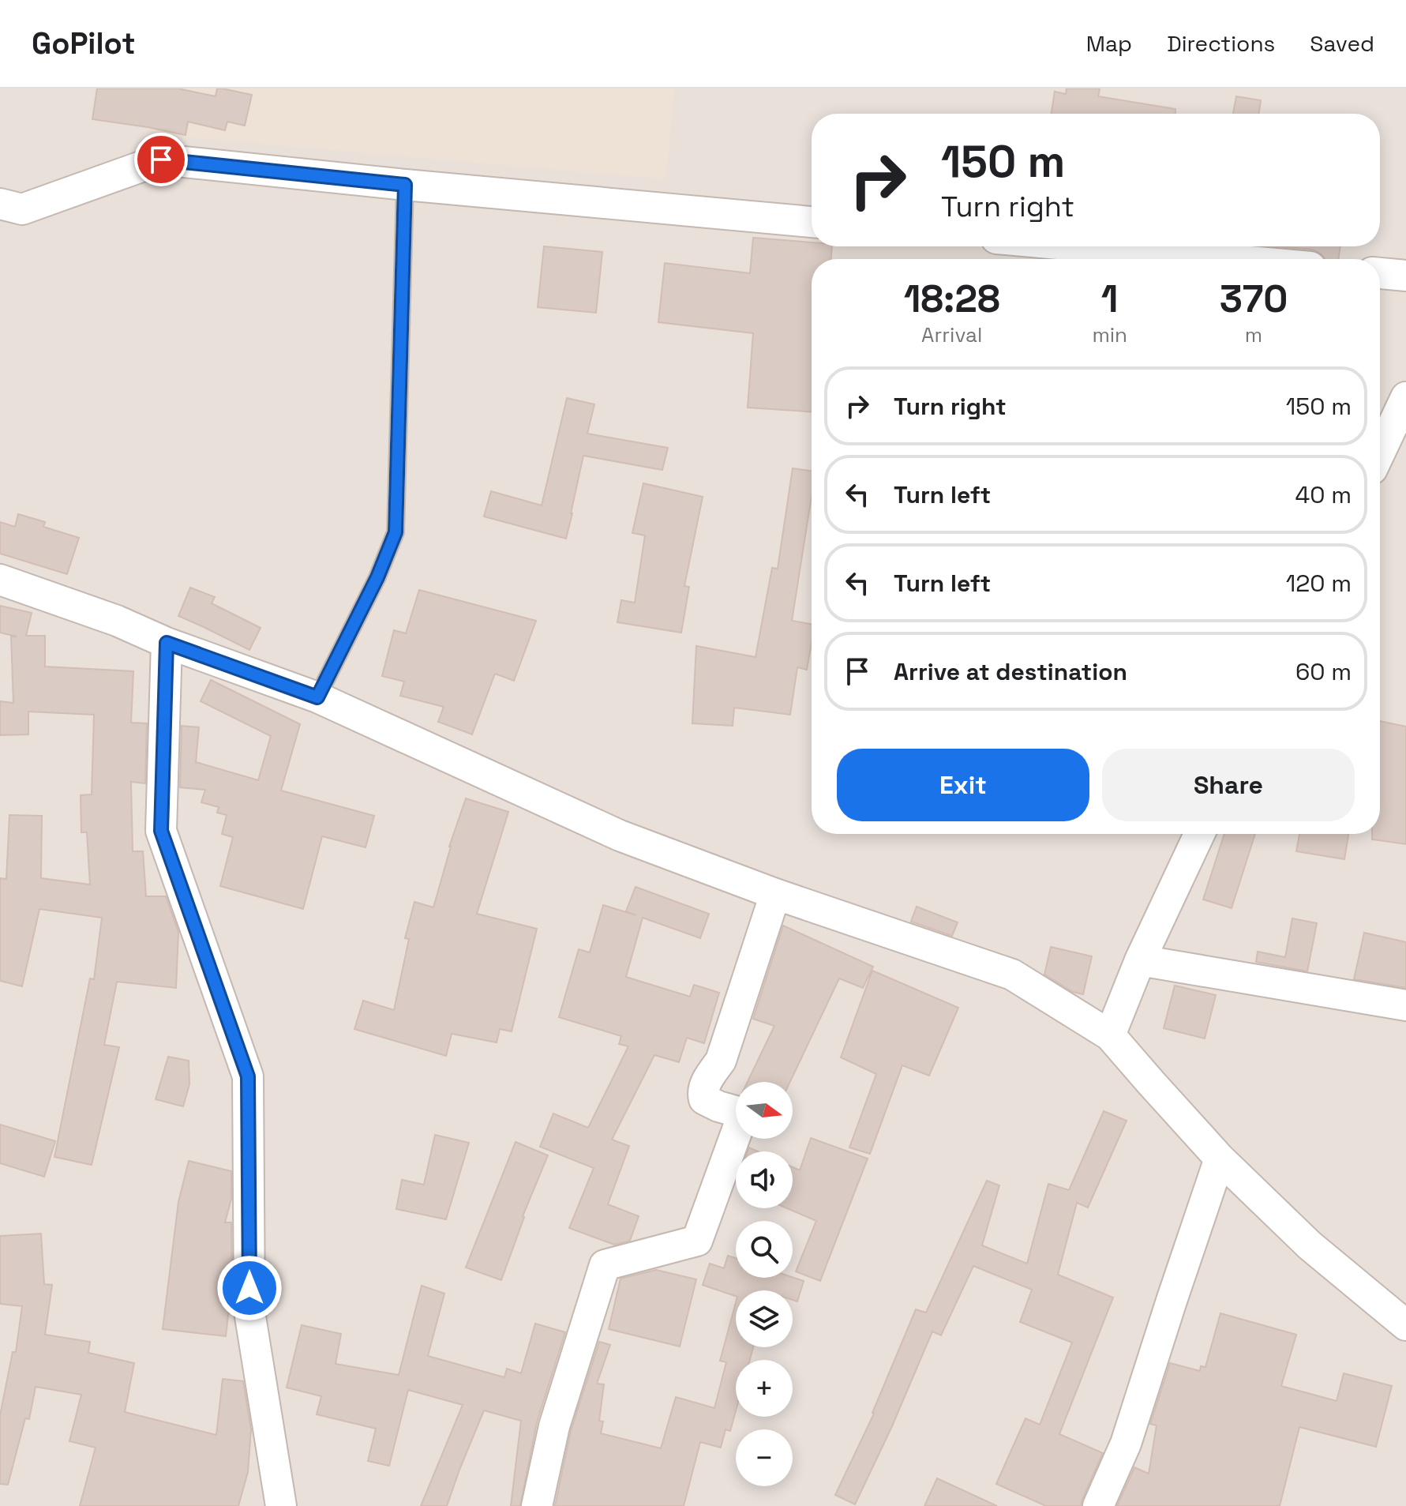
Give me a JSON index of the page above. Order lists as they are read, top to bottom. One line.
{"north":"right","page":{"header":"GoPilot","nav":["Map","Directions","Saved"],"turn":["150 m","Turn right"],"eta":["18:28","Arrival","1","min","370","m"],"list":[{"name":"Turn right","value":"150 m"},{"name":"Turn left","value":"40 m"},{"name":"Turn left","value":"120 m"},{"name":"Arrive at destination","value":"60 m"}],"buttons":["Exit","Share"],"map_buttons":["+","−"]}}
